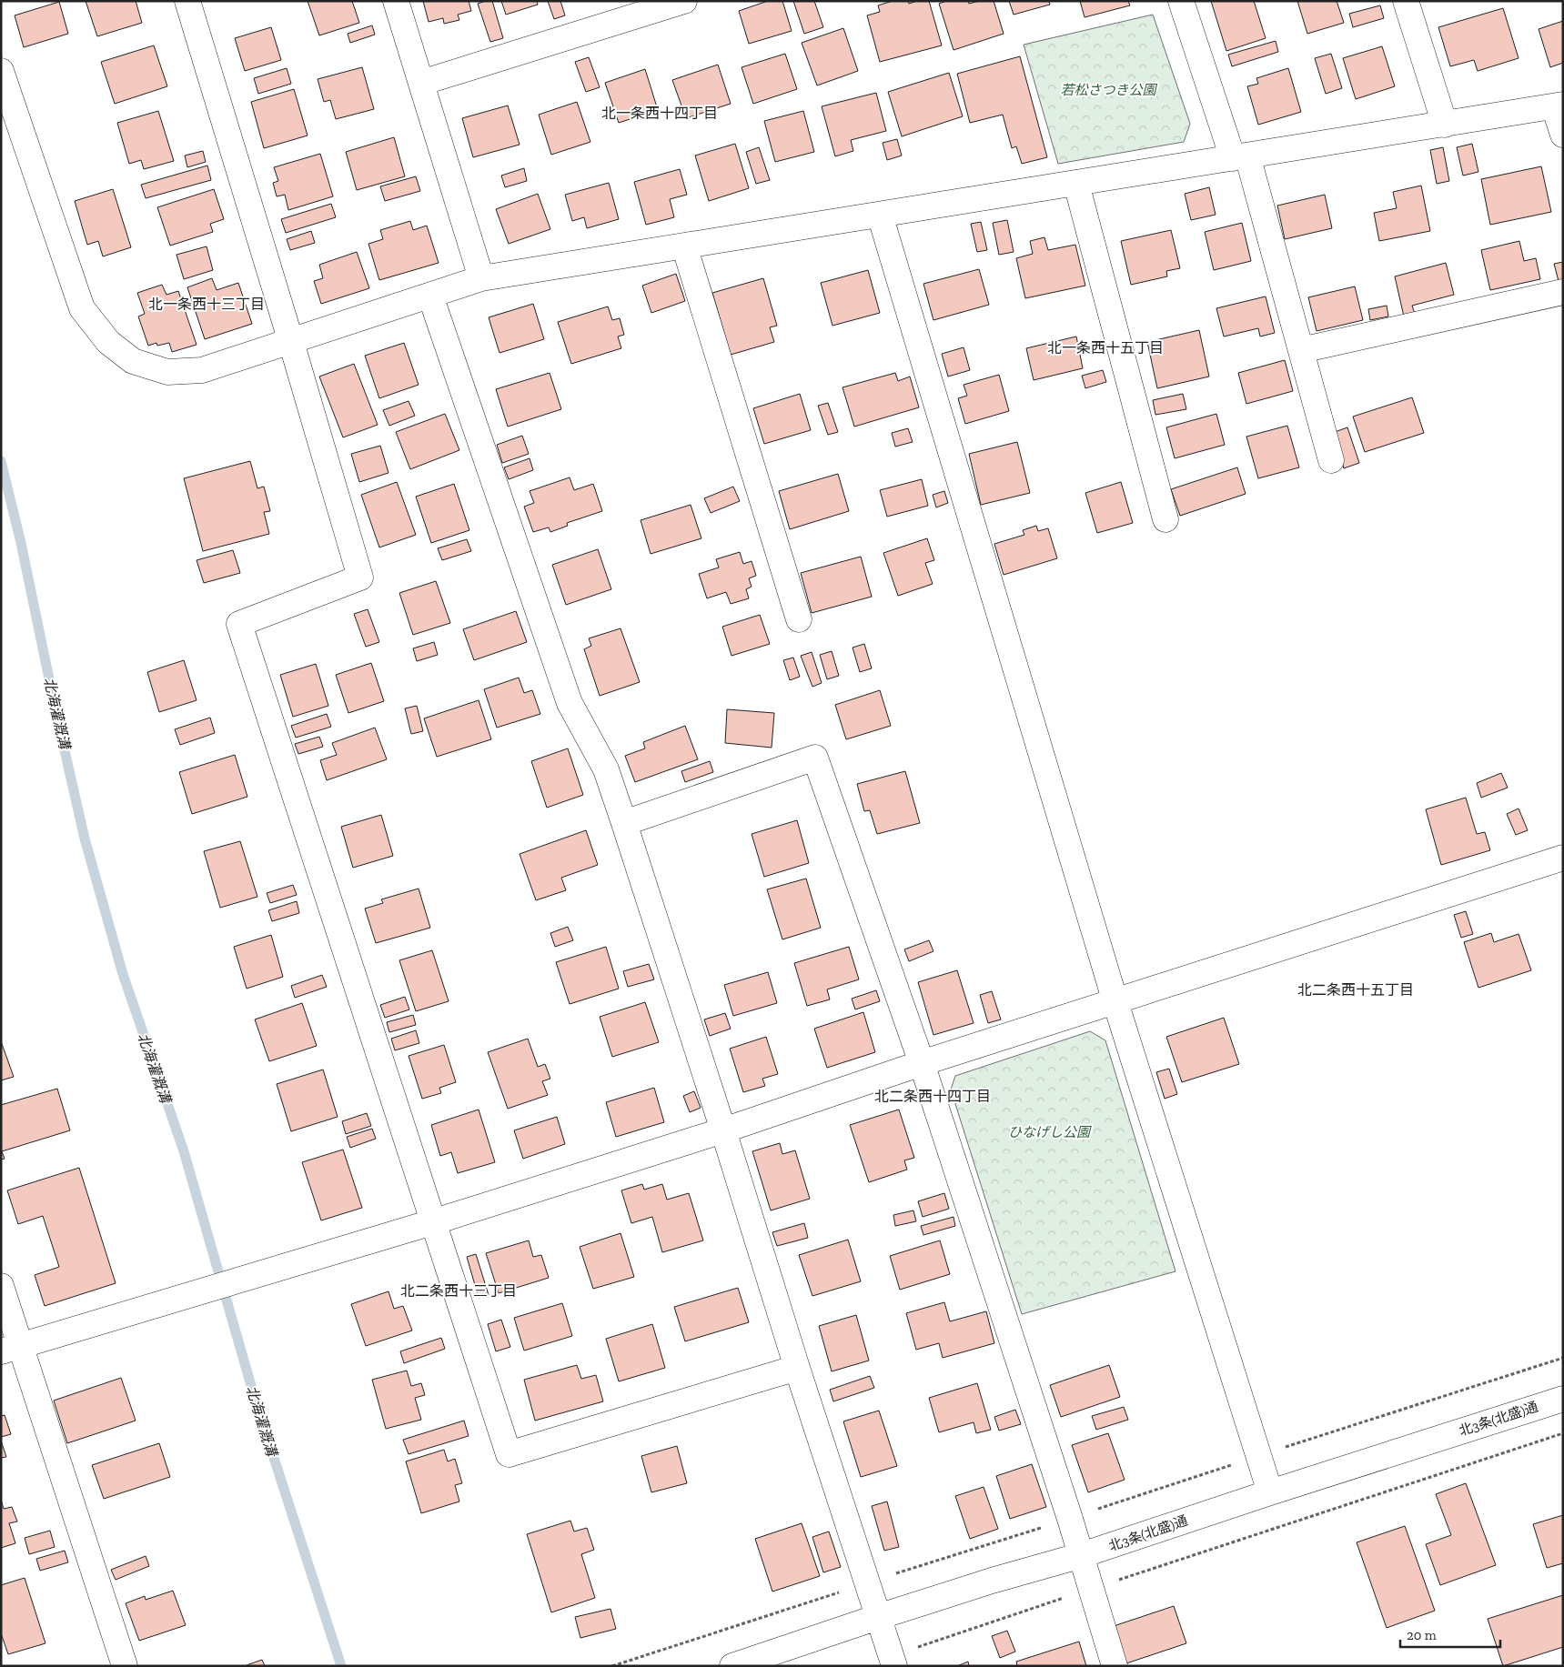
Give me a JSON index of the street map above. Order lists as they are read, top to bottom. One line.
{"streets":{"street":["北3条(北盛)通"]},"districts":["北一条西十四丁目","北一条西十三丁目","北一条西十五丁目","北二条西十五丁目","北二条西十四丁目","北二条西十三丁目"],"water":["北海灌漑溝"],"parks":["若松さつき公園","ひなげし公園"],"scale_bar":"20 m"}
